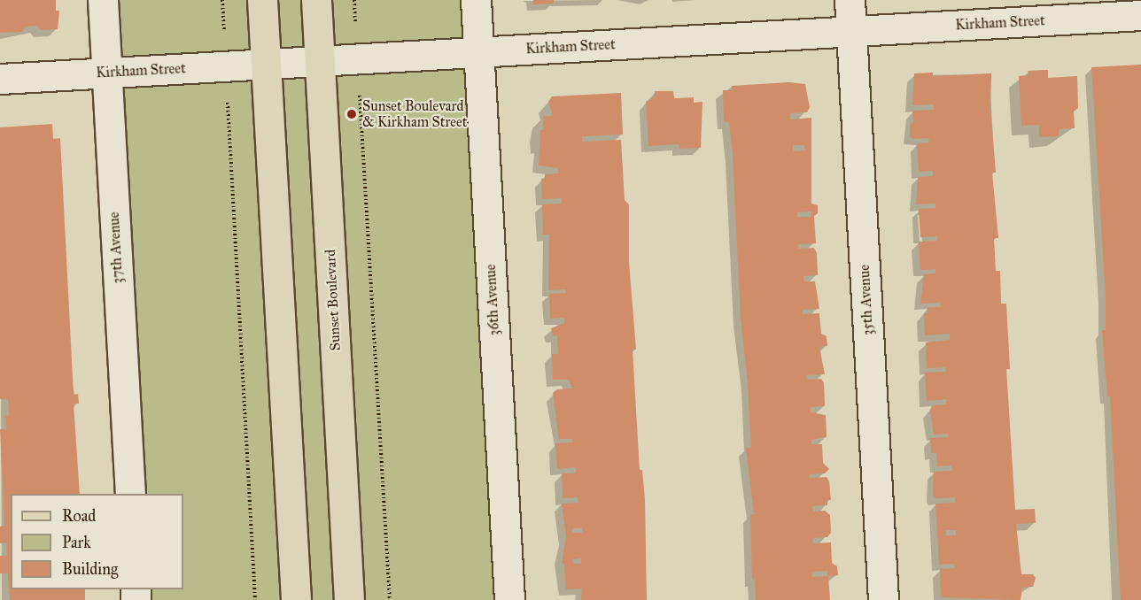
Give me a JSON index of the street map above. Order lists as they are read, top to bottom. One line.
{"streets":{"main road":["Sunset Boulevard"],"street":["Kirkham Street","37th Avenue","36th Avenue","35th Avenue"]},"crossings":[["Kirkham Street","37th Avenue"],["Kirkham Street","Sunset Boulevard"],["Kirkham Street","36th Avenue"],["Kirkham Street","35th Avenue"]],"places":["Sunset Boulevard & Kirkham Street"],"legend":["Road","Park","Building"]}
